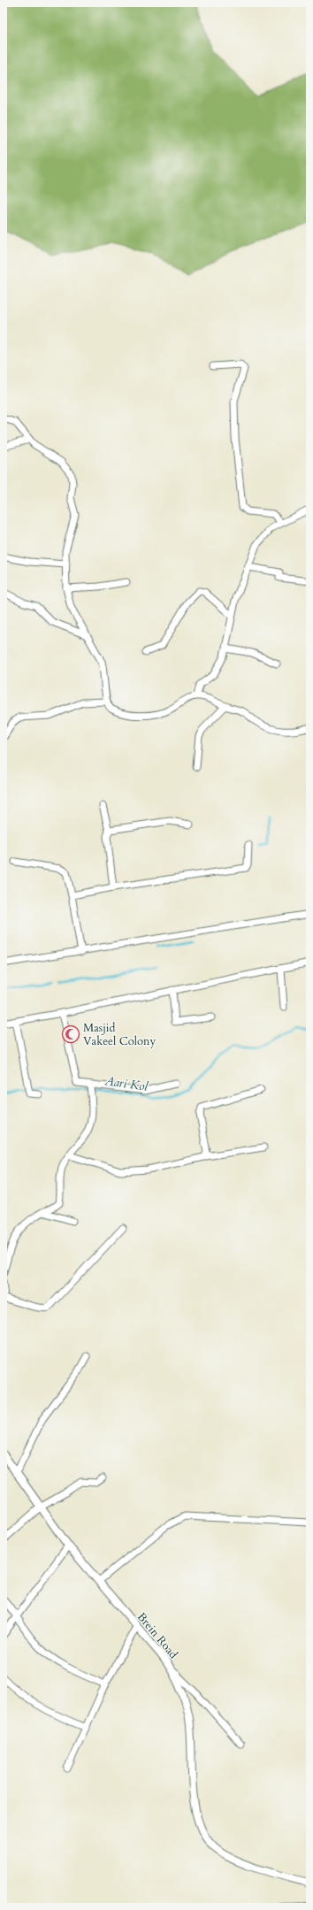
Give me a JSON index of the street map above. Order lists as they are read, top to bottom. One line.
{"streets":{"street":["Brein Road"]},"water":["Aari Kol"],"places":{"mosque":["Masjid Vakeel Colony"]}}
